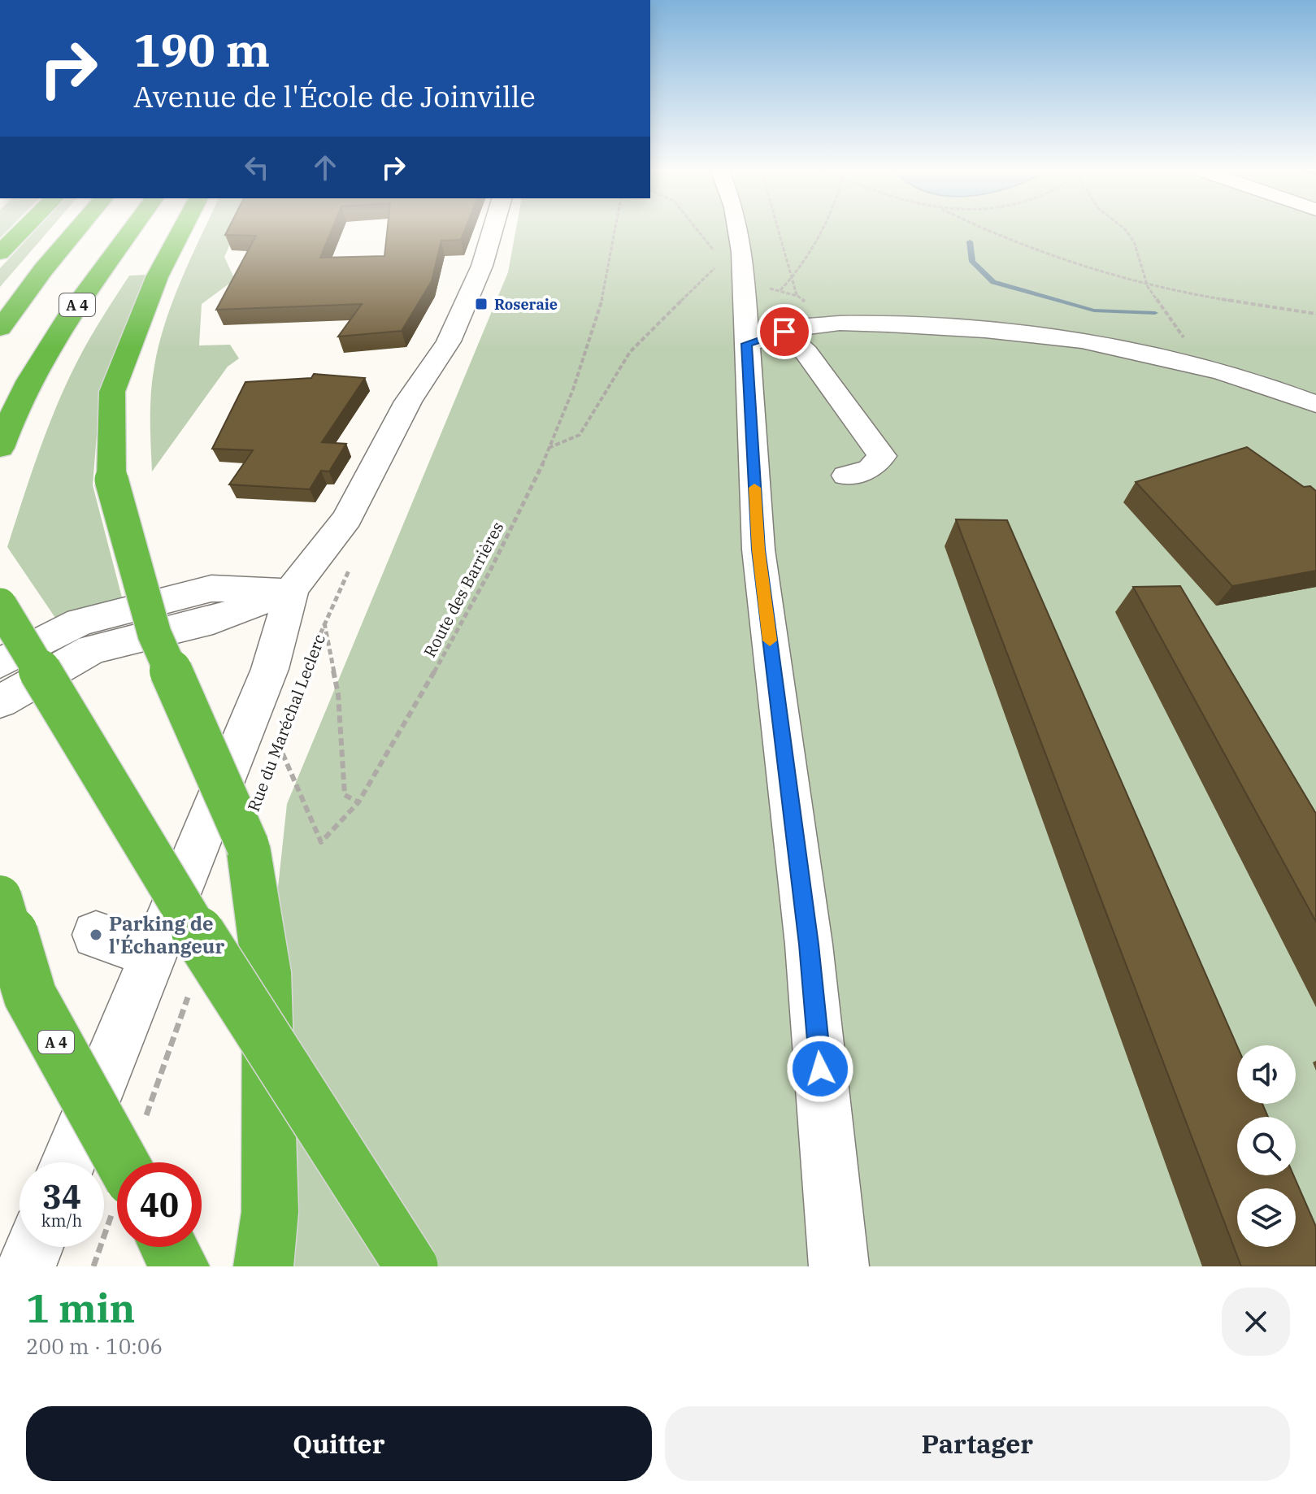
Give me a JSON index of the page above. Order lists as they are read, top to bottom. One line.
{"streets":{"highway":["A 4"],"path":["Route des Barrières","Rue du Maréchal Leclerc"]},"crossings":[["Route des Barrières","Rue du Maréchal Leclerc"]],"places":{"transit":["Roseraie"],"other":["Parking de l'Échangeur"]},"page":{"turn":["190 m","Avenue de l'École de Joinville"],"speed":"34 km/h","limit":"40","heading":["1 min","200 m · 10:06"],"buttons":["Quitter","Partager"]}}
